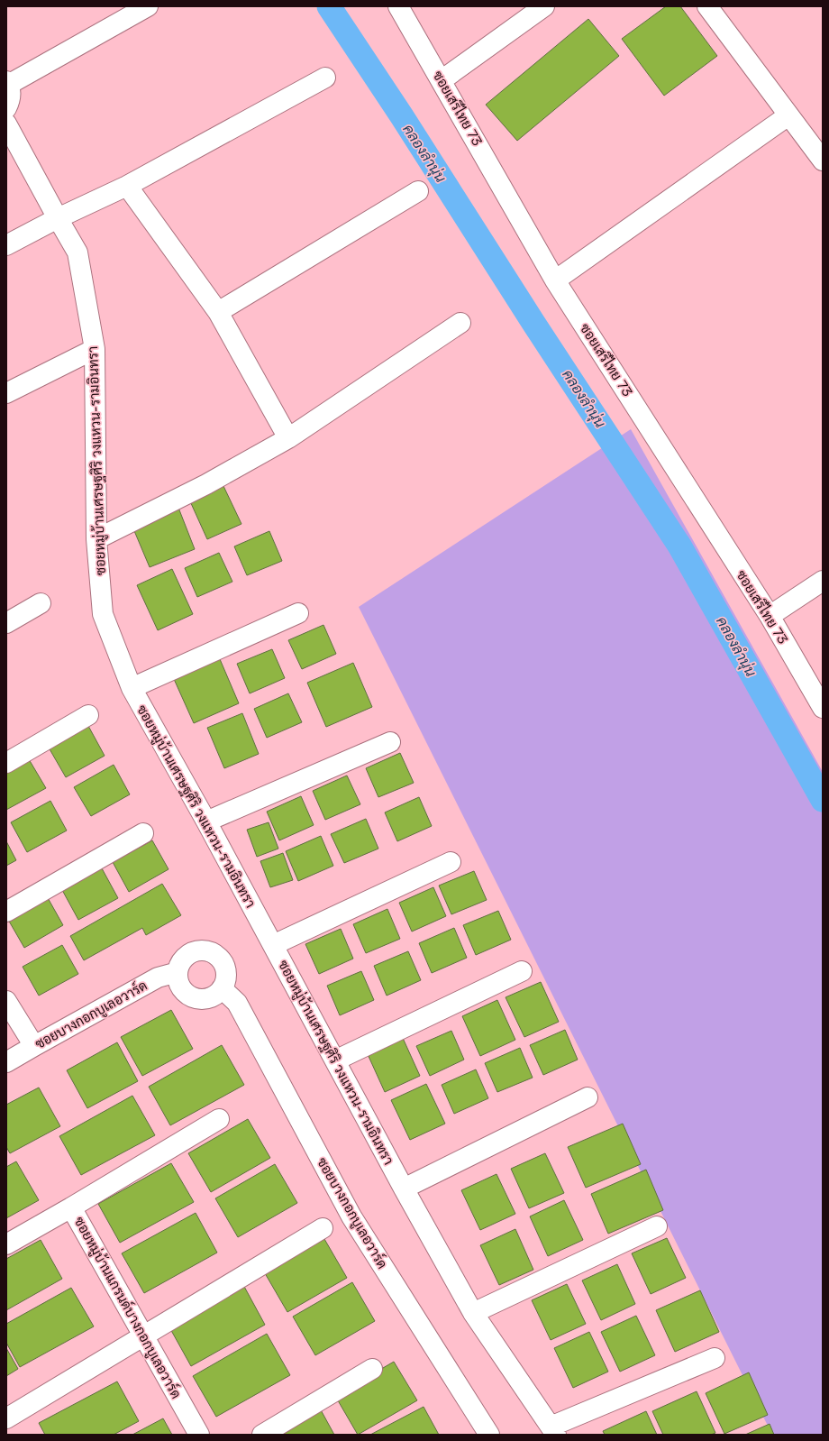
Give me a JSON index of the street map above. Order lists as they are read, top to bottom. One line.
{"streets":{"street":["ซอยเสรีไทย 73","ซอยหมู่บ้านเศรษฐศิริ วงแหวน-รามอินทรา","ซอยบางกอกบูเลอวาร์ด","ซอยหมู่บ้านแกรนด์บางกอกบูเลอวาร์ด"]},"water":["คลองลำนุ่น"]}
